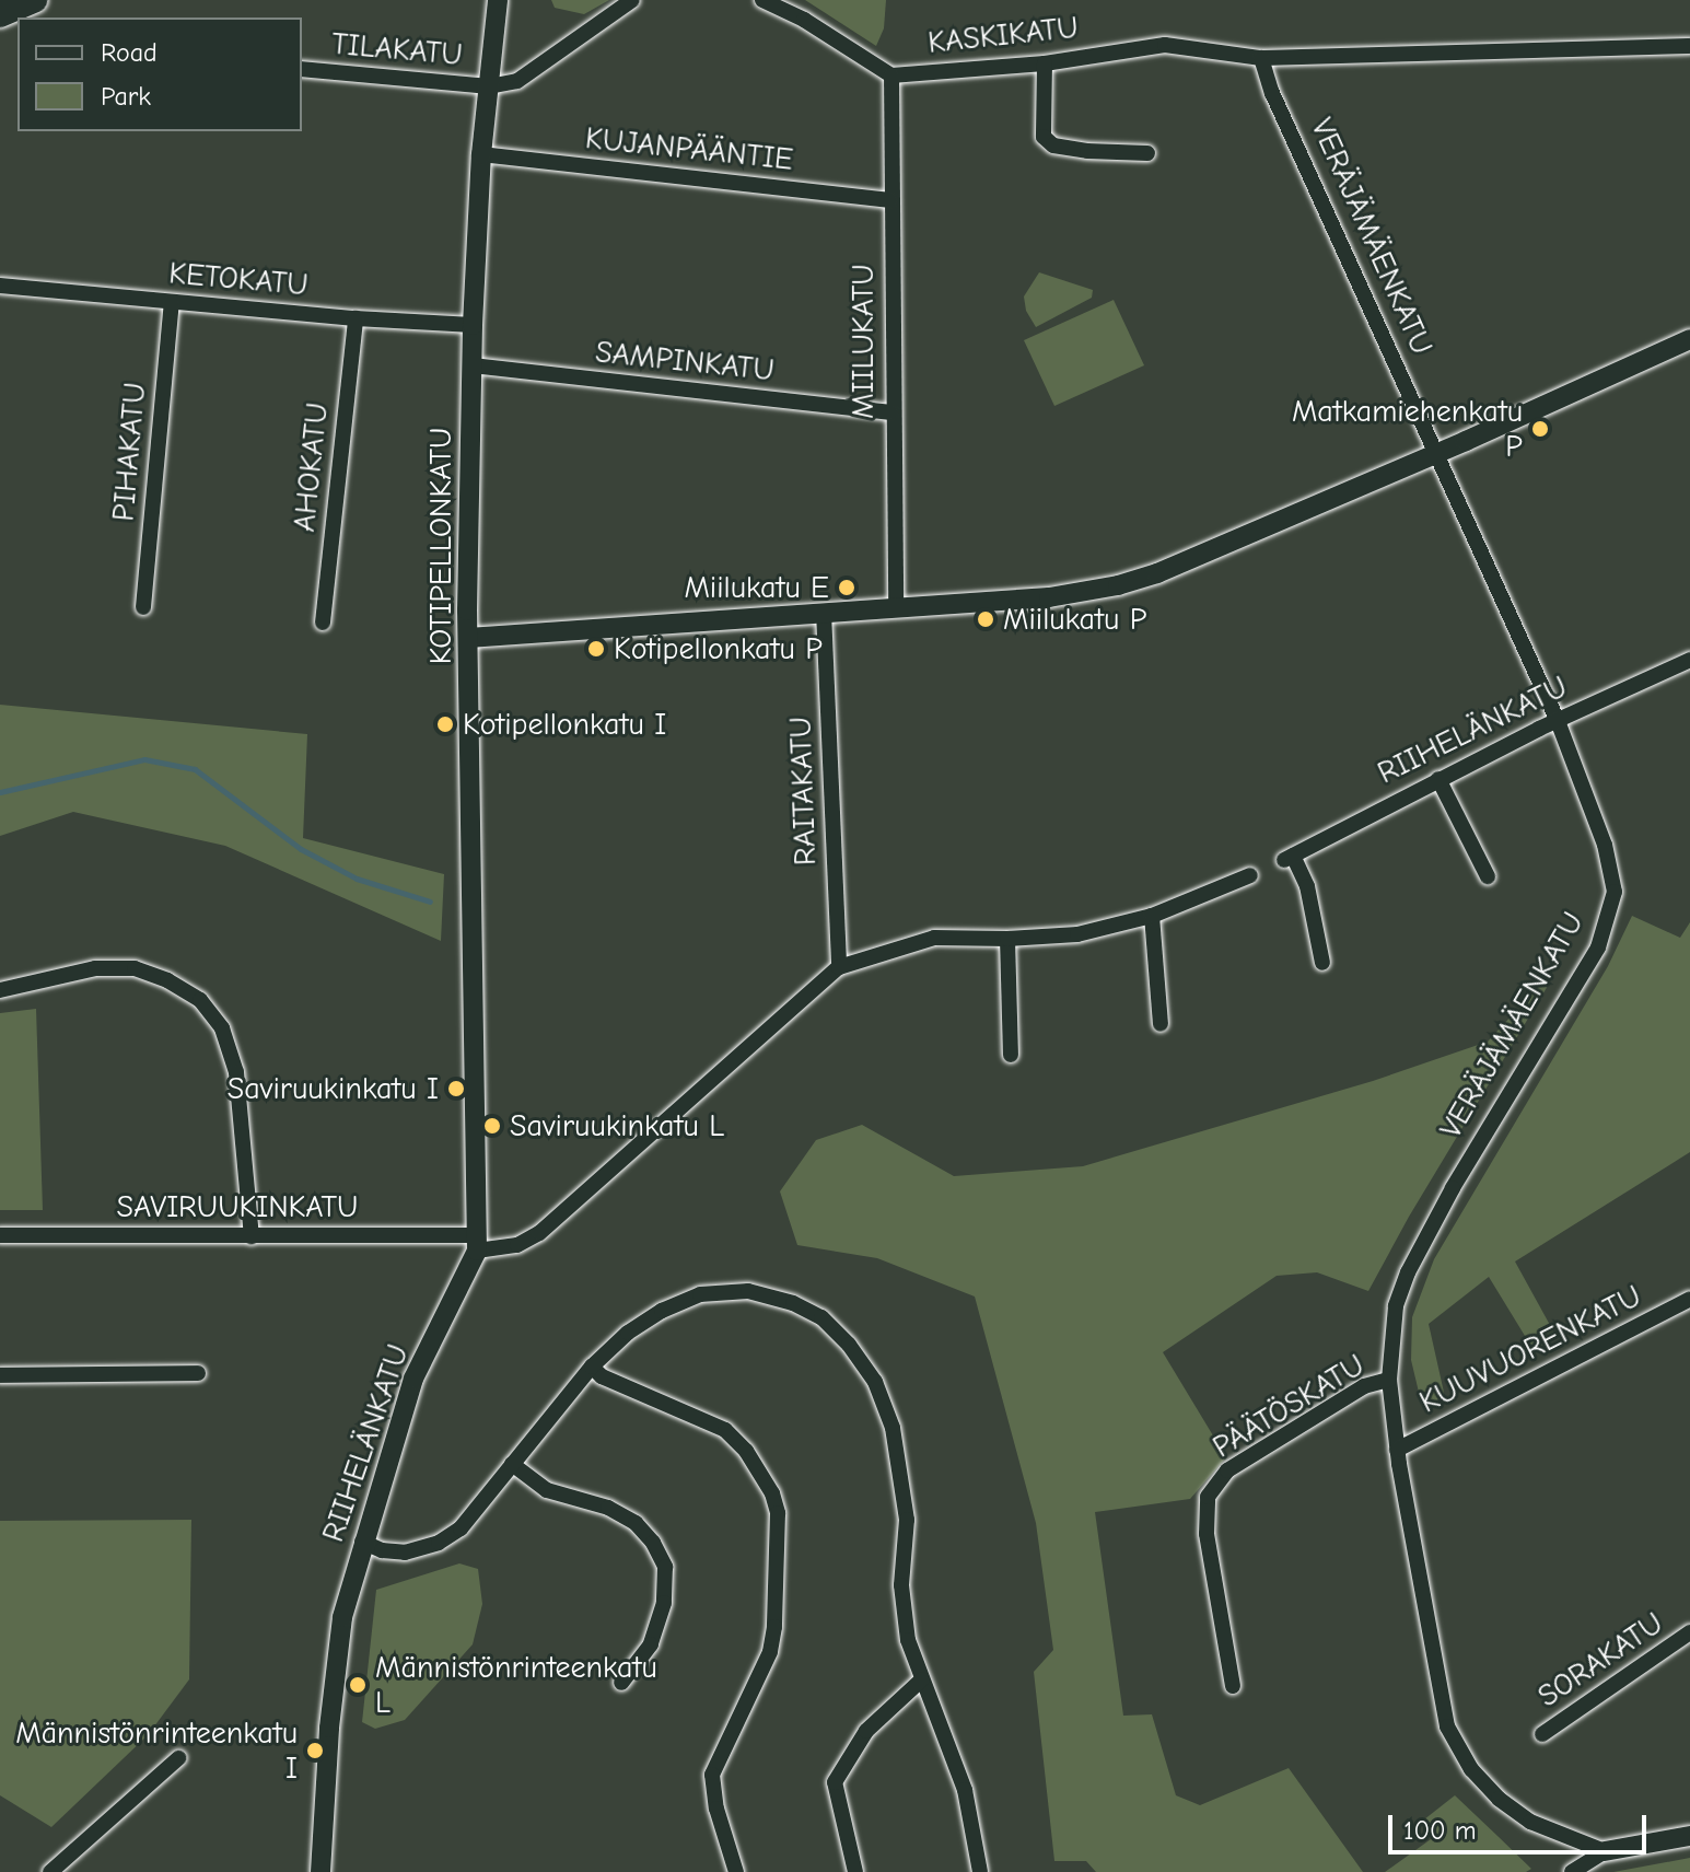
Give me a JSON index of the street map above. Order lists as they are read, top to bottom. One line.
{"streets":{"street":["KASKIKATU","TILAKATU","KUJANPÄÄNTIE","VERÄJÄMÄENKATU","KETOKATU","MIILUKATU","SAMPINKATU","PIHAKATU","AHOKATU","KOTIPELLONKATU","RIIHELÄNKATU","RAITAKATU","SAVIRUUKINKATU","KUUVUORENKATU","PÄÄTÖSKATU","SORAKATU"]},"crossings":[["KASKIKATU","VERÄJÄMÄENKATU"],["KASKIKATU","MIILUKATU"],["TILAKATU","KOTIPELLONKATU"],["KUJANPÄÄNTIE","MIILUKATU"],["KUJANPÄÄNTIE","KOTIPELLONKATU"],["VERÄJÄMÄENKATU","RIIHELÄNKATU"],["VERÄJÄMÄENKATU","KUUVUORENKATU"],["VERÄJÄMÄENKATU","PÄÄTÖSKATU"],["KETOKATU","PIHAKATU"],["KETOKATU","AHOKATU"],["KETOKATU","KOTIPELLONKATU"],["MIILUKATU","SAMPINKATU"],["SAMPINKATU","KOTIPELLONKATU"],["KOTIPELLONKATU","RIIHELÄNKATU"],["KOTIPELLONKATU","SAVIRUUKINKATU"],["RIIHELÄNKATU","SAVIRUUKINKATU"]],"places":["Matkamiehenkatu P","Miilukatu E","Miilukatu P","Kotipellonkatu P","Kotipellonkatu I","Saviruukinkatu I","Saviruukinkatu L","Männistönrinteenkatu L","Männistönrinteenkatu I"],"legend":["Road","Park"],"scale_bar":"100 m"}
